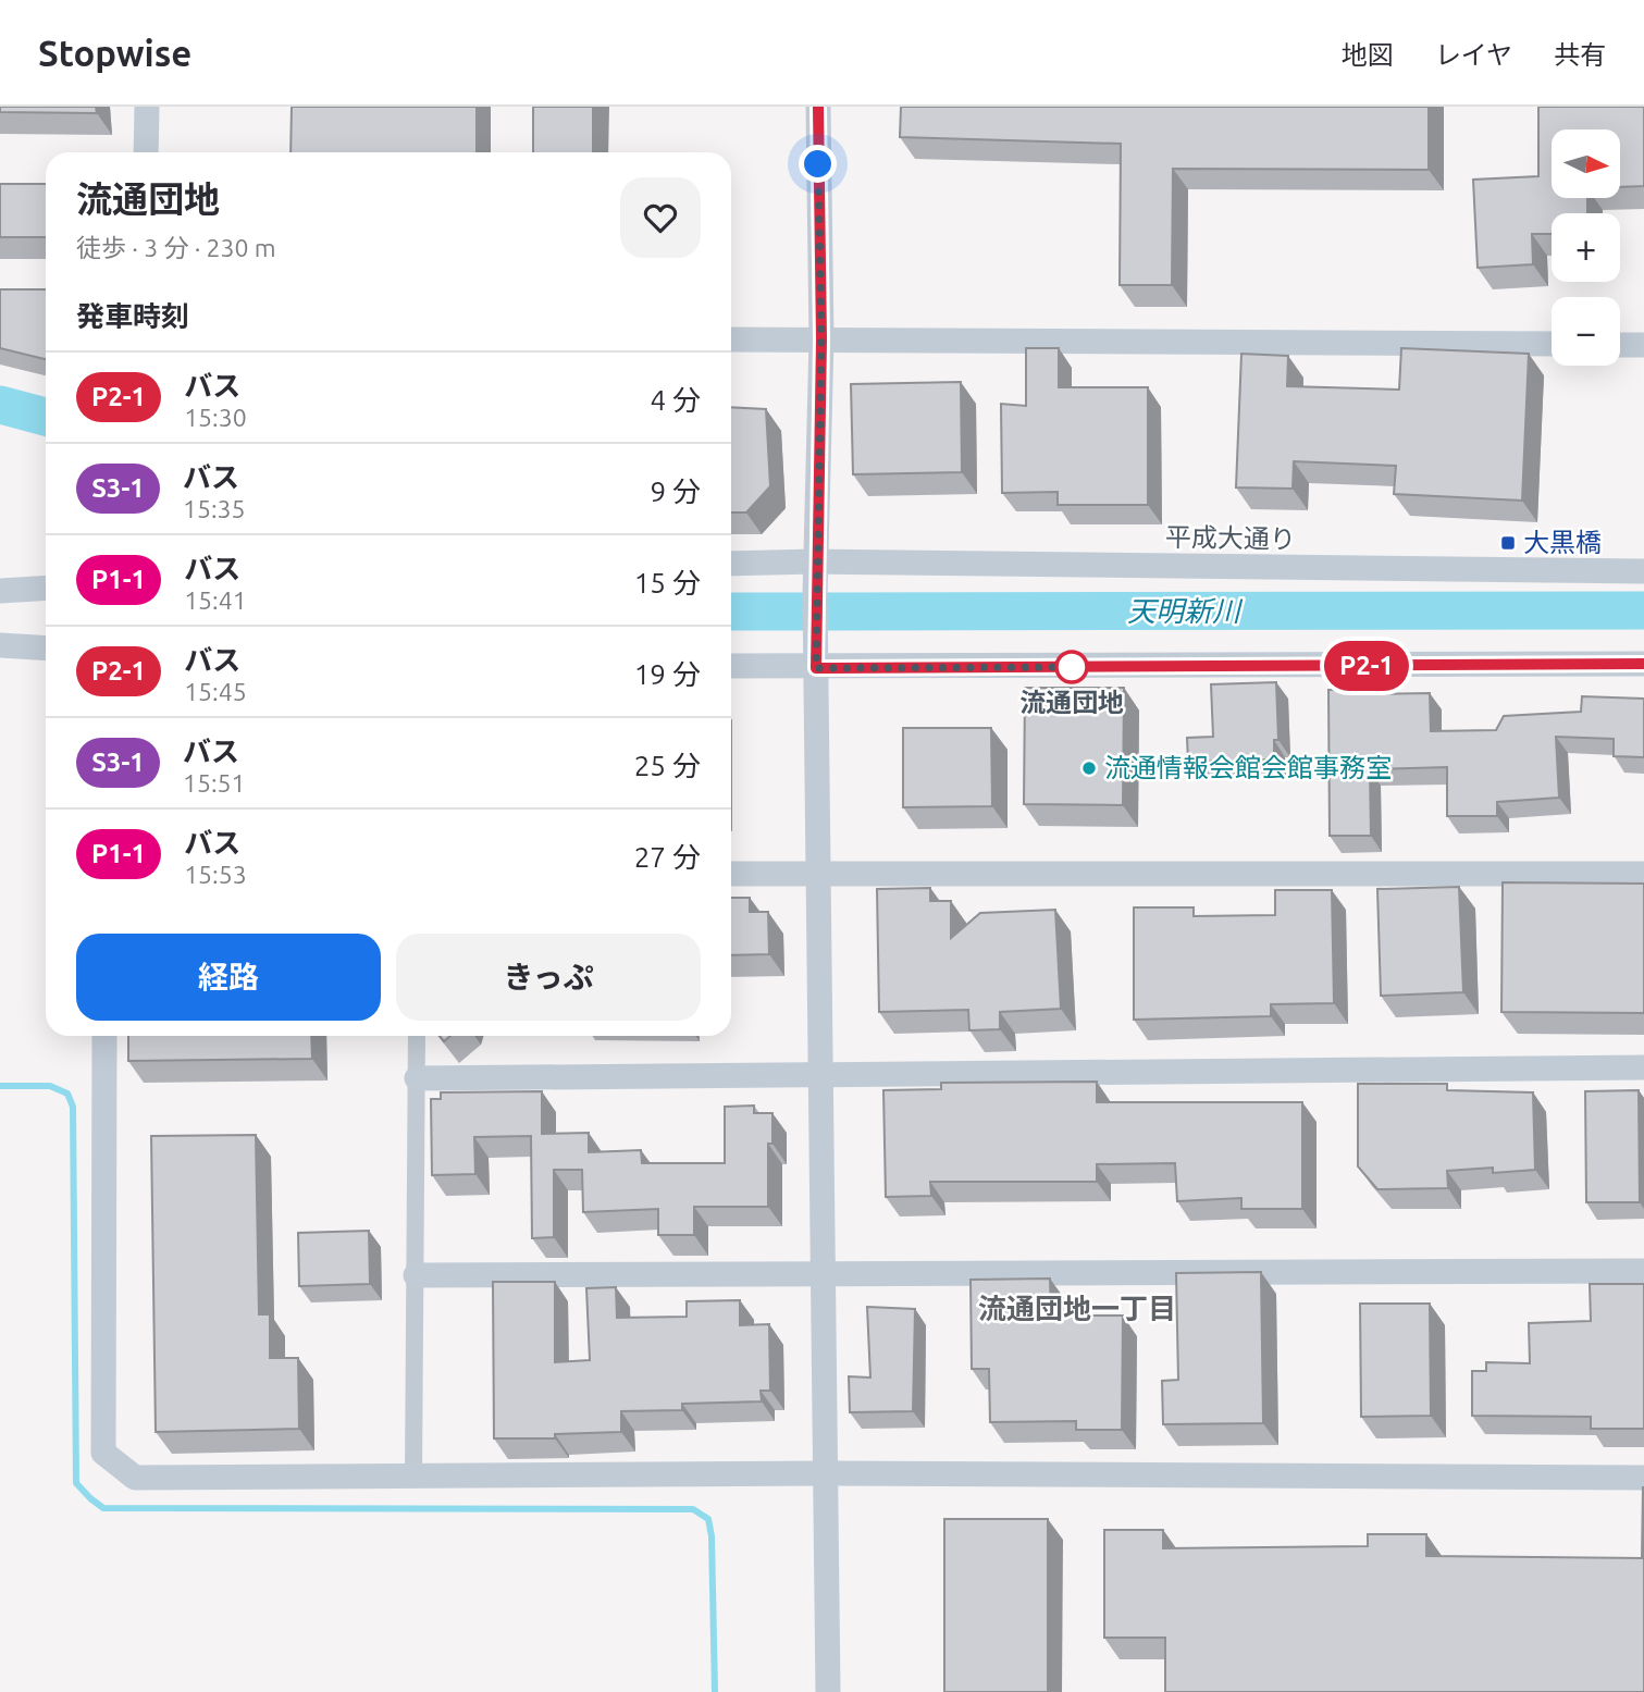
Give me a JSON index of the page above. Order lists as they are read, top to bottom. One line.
{"streets":{"street":["平成大通り"]},"districts":["流通団地一丁目"],"water":["天明新川"],"places":{"transit":["大黒橋"],"other":["流通団地","流通情報会館会館事務室"]},"lines":["bus line P2-1"],"north":"right","page":{"header":"Stopwise","nav":["地図","レイヤ","共有"],"on_map":"P2-1","map_buttons":["+","−"],"heading":[["流通団地","徒歩 · 3 分 · 230 m"],"発車時刻"],"list":[{"mark":"P2-1","name":"バス","note":"15:30","value":"4 分"},{"mark":"S3-1","name":"バス","note":"15:35","value":"9 分"},{"mark":"P1-1","name":"バス","note":"15:41","value":"15 分"},{"mark":"P2-1","name":"バス","note":"15:45","value":"19 分"},{"mark":"S3-1","name":"バス","note":"15:51","value":"25 分"},{"mark":"P1-1","name":"バス","note":"15:53","value":"27 分"}],"buttons":["経路","きっぷ"]}}
